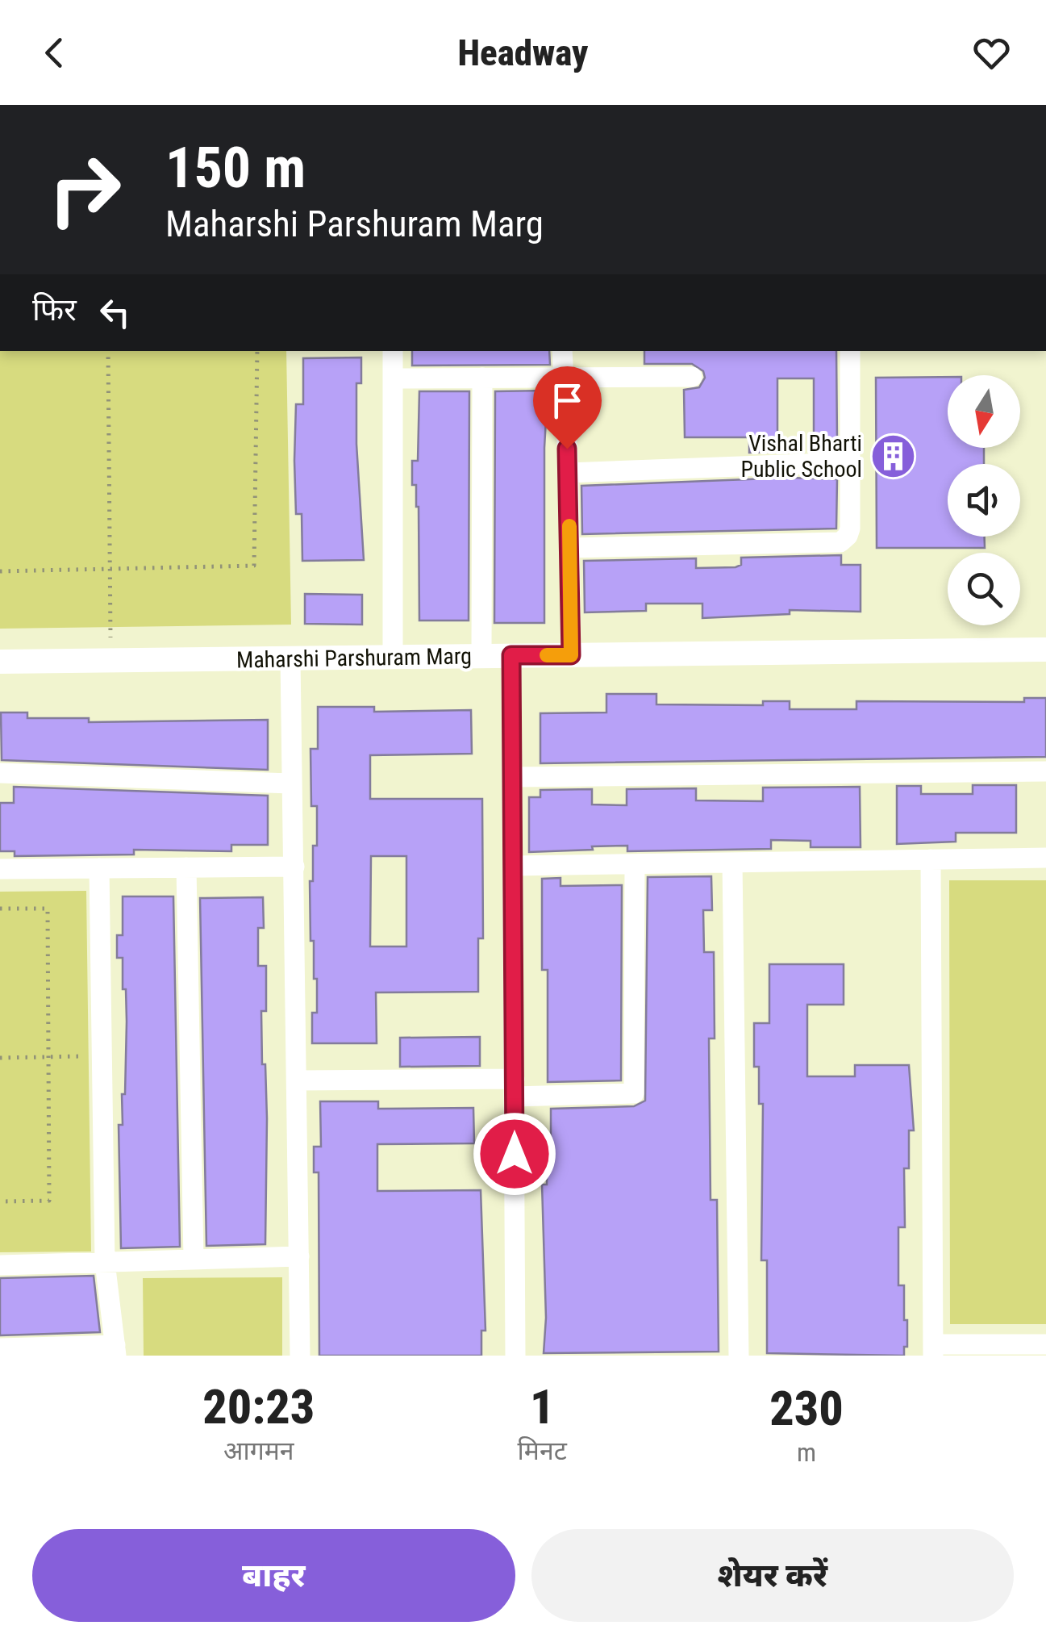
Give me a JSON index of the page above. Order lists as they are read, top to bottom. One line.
{"streets":{"street":["Maharshi Parshuram Marg"]},"places":{"building":["Vishal Bharti Public School"]},"north":"bottom","page":{"header":"Headway","turn":["150 m","Maharshi Parshuram Marg"],"then":"फिर","eta":["20:23","आगमन","1","मिनट","230","m"],"buttons":["बाहर","शेयर करें"]}}
